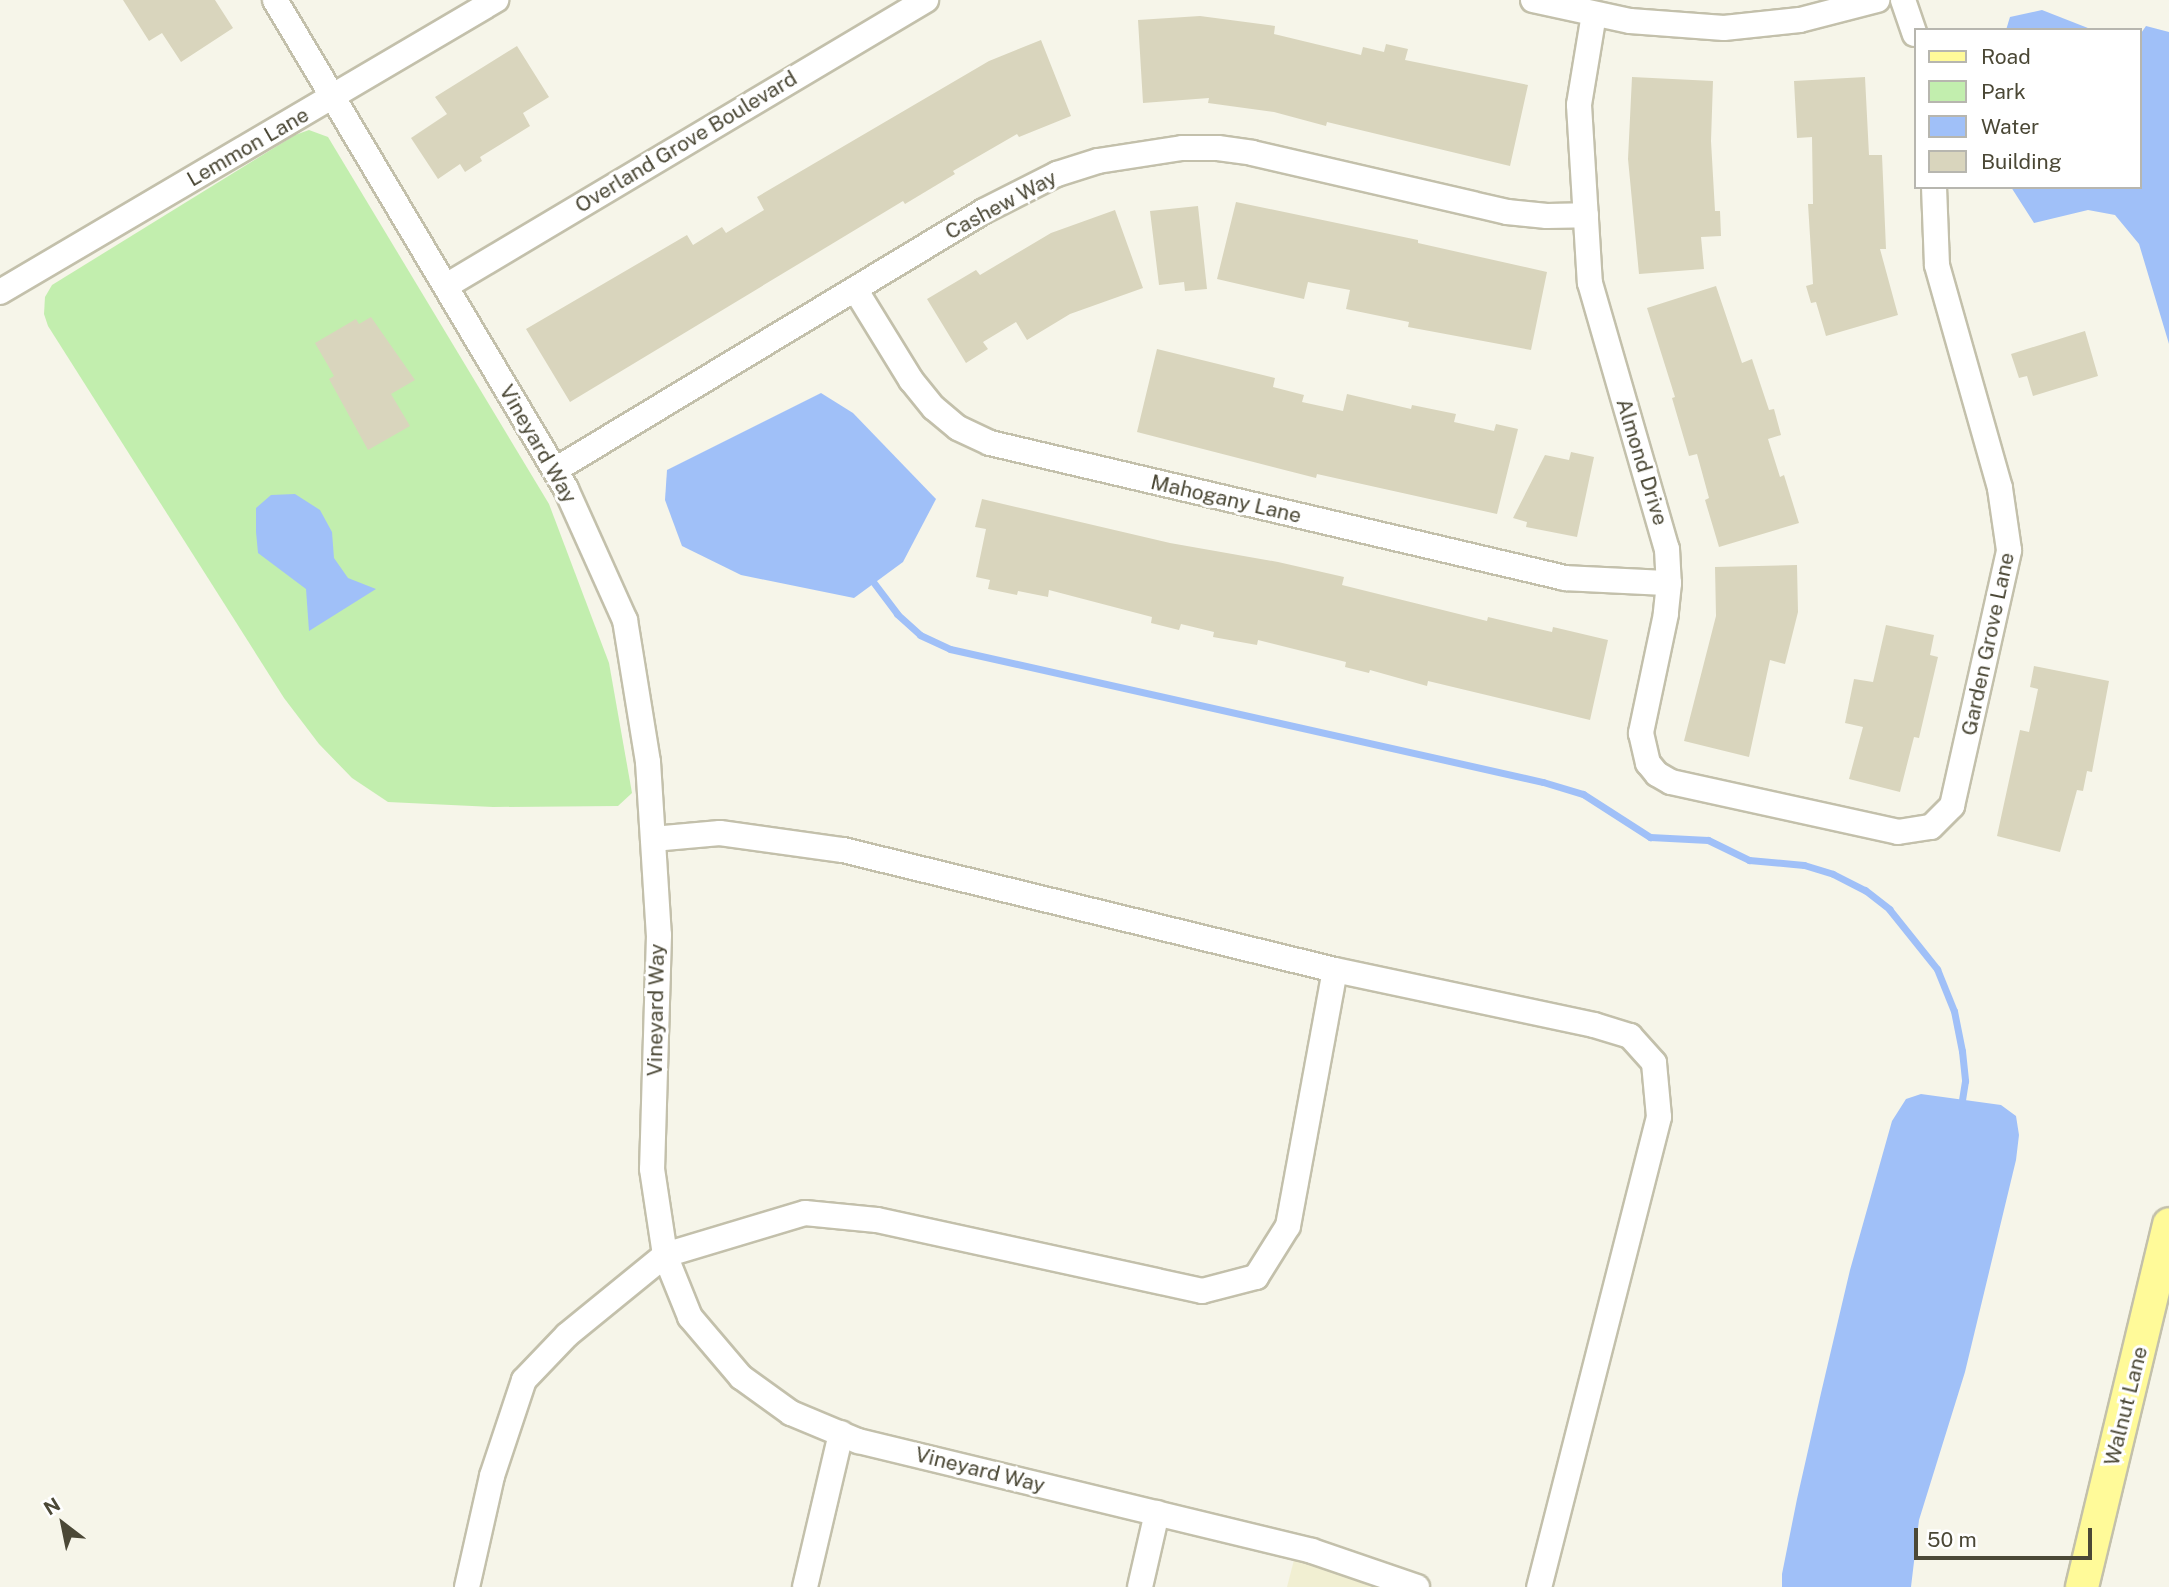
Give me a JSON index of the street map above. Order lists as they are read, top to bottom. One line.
{"streets":{"main road":["Walnut Lane"],"street":["Overland Grove Boulevard","Lemmon Lane","Cashew Way","Vineyard Way","Almond Drive","Mahogany Lane","Garden Grove Lane"]},"crossings":[["Overland Grove Boulevard","Vineyard Way"],["Lemmon Lane","Vineyard Way"],["Cashew Way","Vineyard Way"],["Cashew Way","Almond Drive"],["Cashew Way","Mahogany Lane"],["Almond Drive","Mahogany Lane"],["Almond Drive","Garden Grove Lane"]],"legend":["Road","Park","Water","Building"],"scale_bar":"50 m","north":"top left"}
